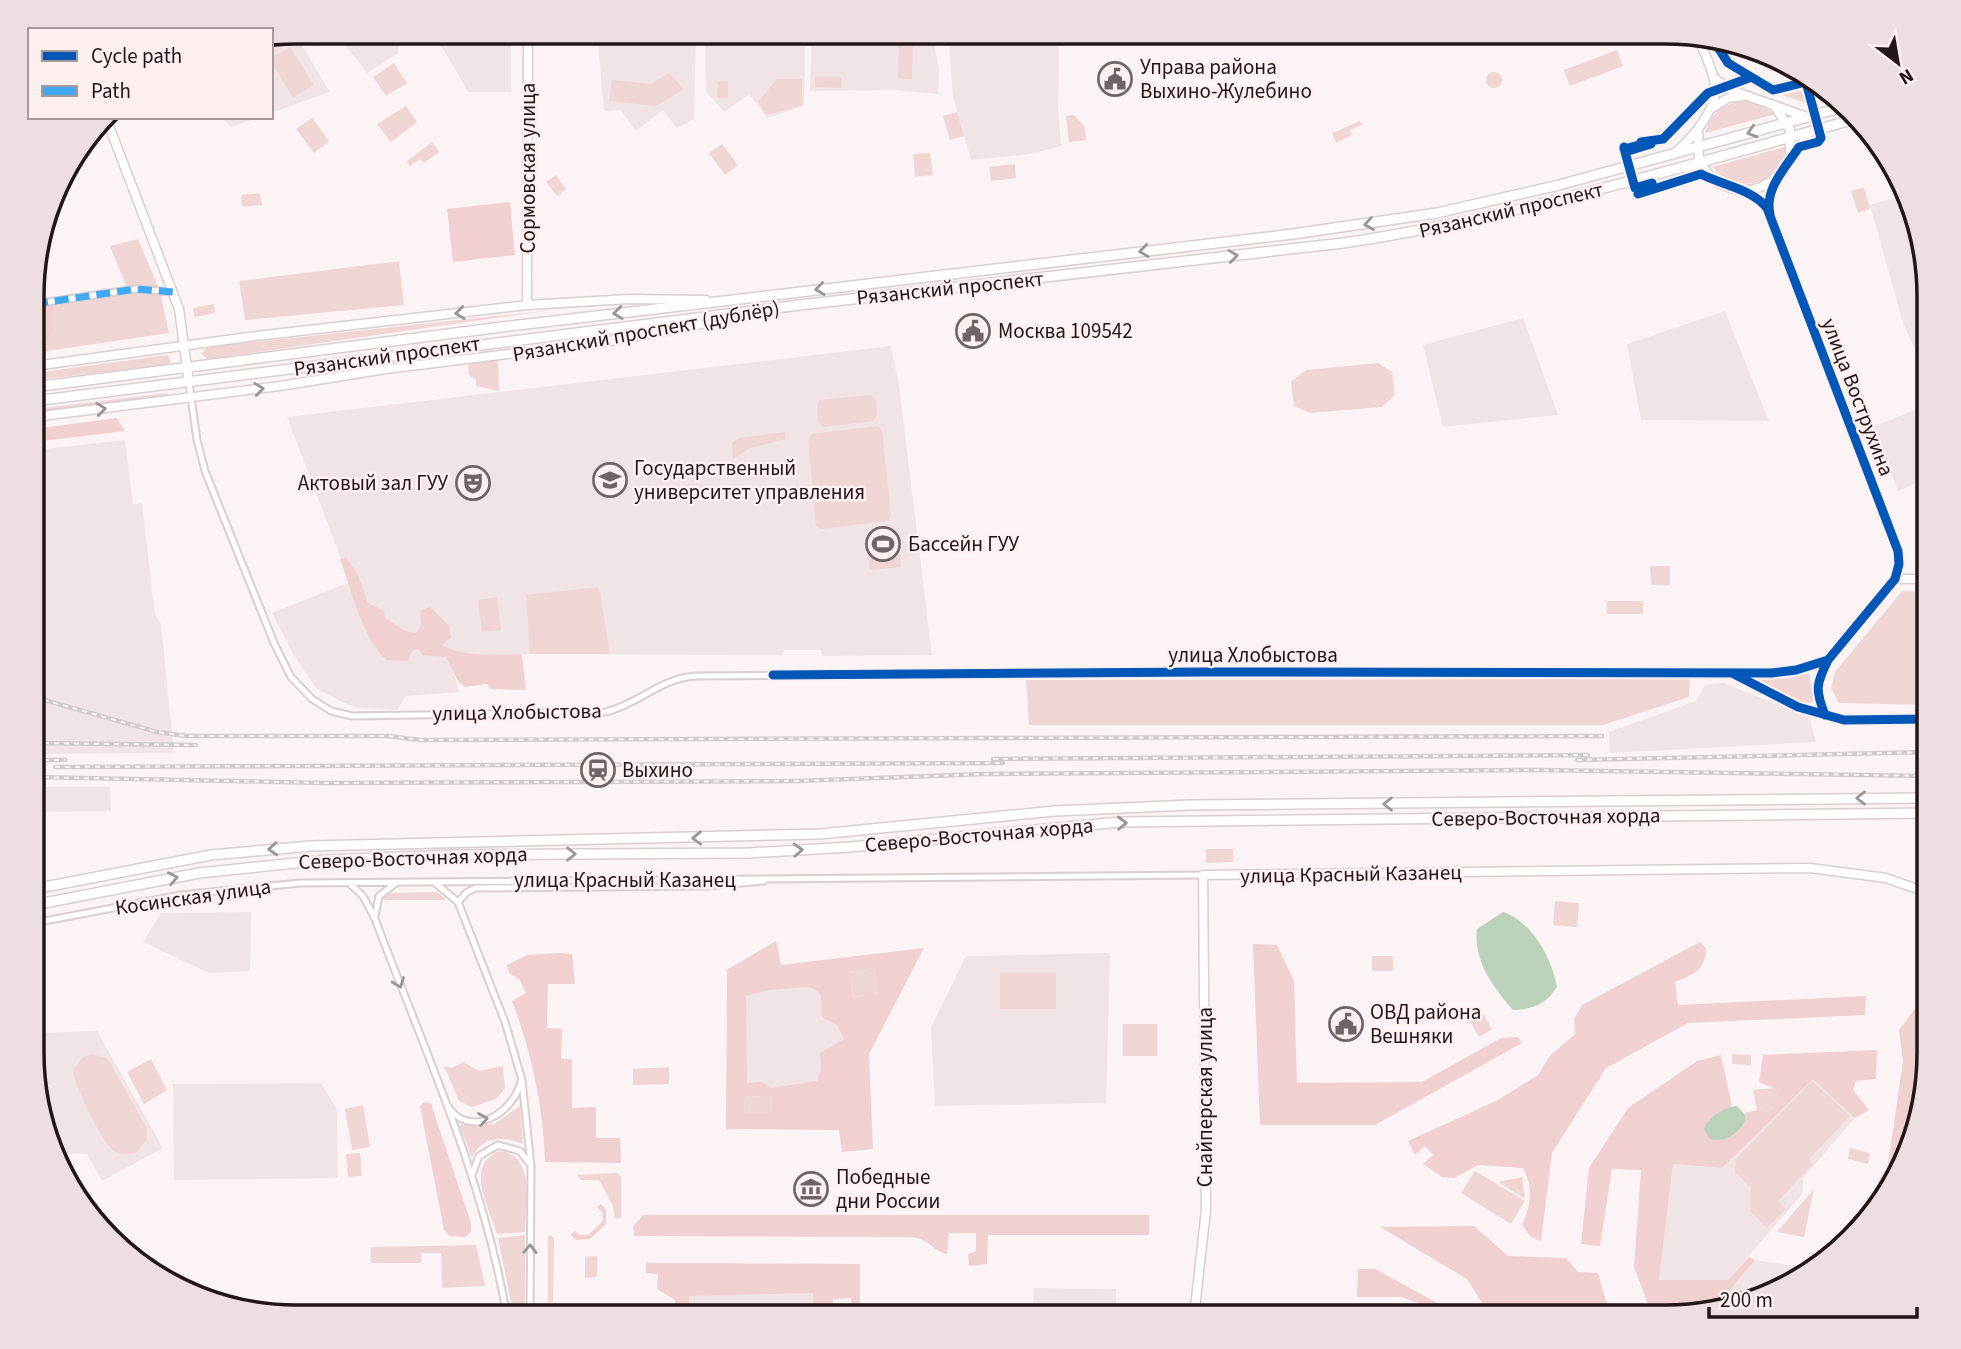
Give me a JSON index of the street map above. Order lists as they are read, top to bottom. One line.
{"streets":{"main road":["Рязанский проспект","Северо-Восточная хорда"],"street":["Сормовская улица","Рязанский проспект (дублёр)","улица Вострухина","улица Хлобыстова","улица Красный Казанец","Косинская улица","Снайперская улица"]},"crossings":[["Сормовская улица","Рязанский проспект (дублёр)"],["Рязанский проспект","Рязанский проспект (дублёр)"],["Рязанский проспект","улица Хлобыстова"],["Рязанский проспект (дублёр)","улица Хлобыстова"],["улица Красный Казанец","Косинская улица"],["улица Красный Казанец","Снайперская улица"]],"places":{"public building":["Управа района Выхино-Жулебино","Москва 109542","ОВД района Вешняки"],"school or university":["Государственный университет управления"],"theatre":["Актовый зал ГУУ"],"sports":["Бассейн ГУУ"],"station":["Выхино"],"museum":["Победные дни России"]},"legend":["Cycle path","Path"],"scale_bar":"200 m","north":"bottom right"}
